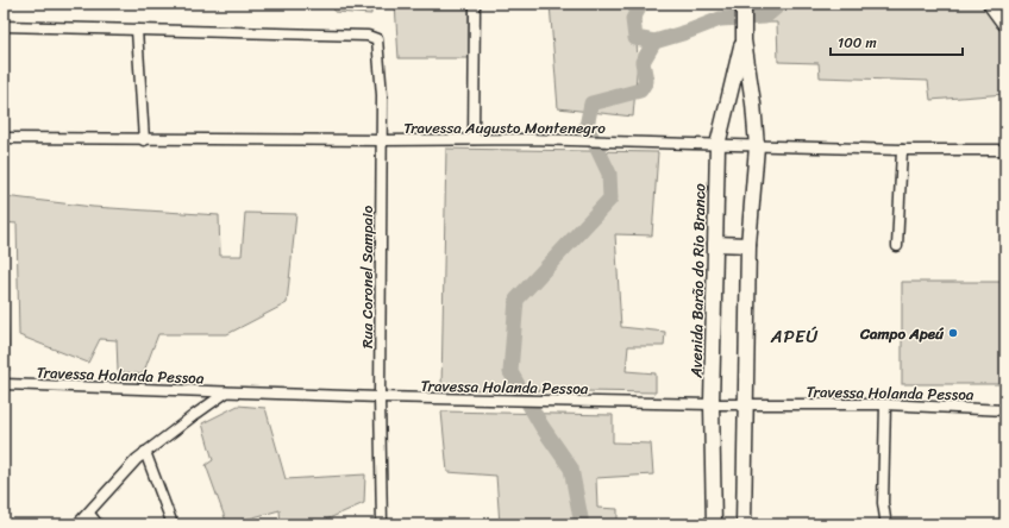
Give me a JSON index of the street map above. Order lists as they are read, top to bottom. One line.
{"streets":{"main road":["Avenida Barão do Rio Branco"],"street":["Travessa Augusto Montenegro","Rua Coronel Sampaio","Travessa Holanda Pessoa"]},"crossings":[["Travessa Augusto Montenegro","Rua Coronel Sampaio"],["Travessa Augusto Montenegro","Avenida Barão do Rio Branco"],["Rua Coronel Sampaio","Travessa Holanda Pessoa"],["Avenida Barão do Rio Branco","Travessa Holanda Pessoa"]],"districts":["APEÚ"],"places":["Campo Apeú"],"scale_bar":"100 m"}
